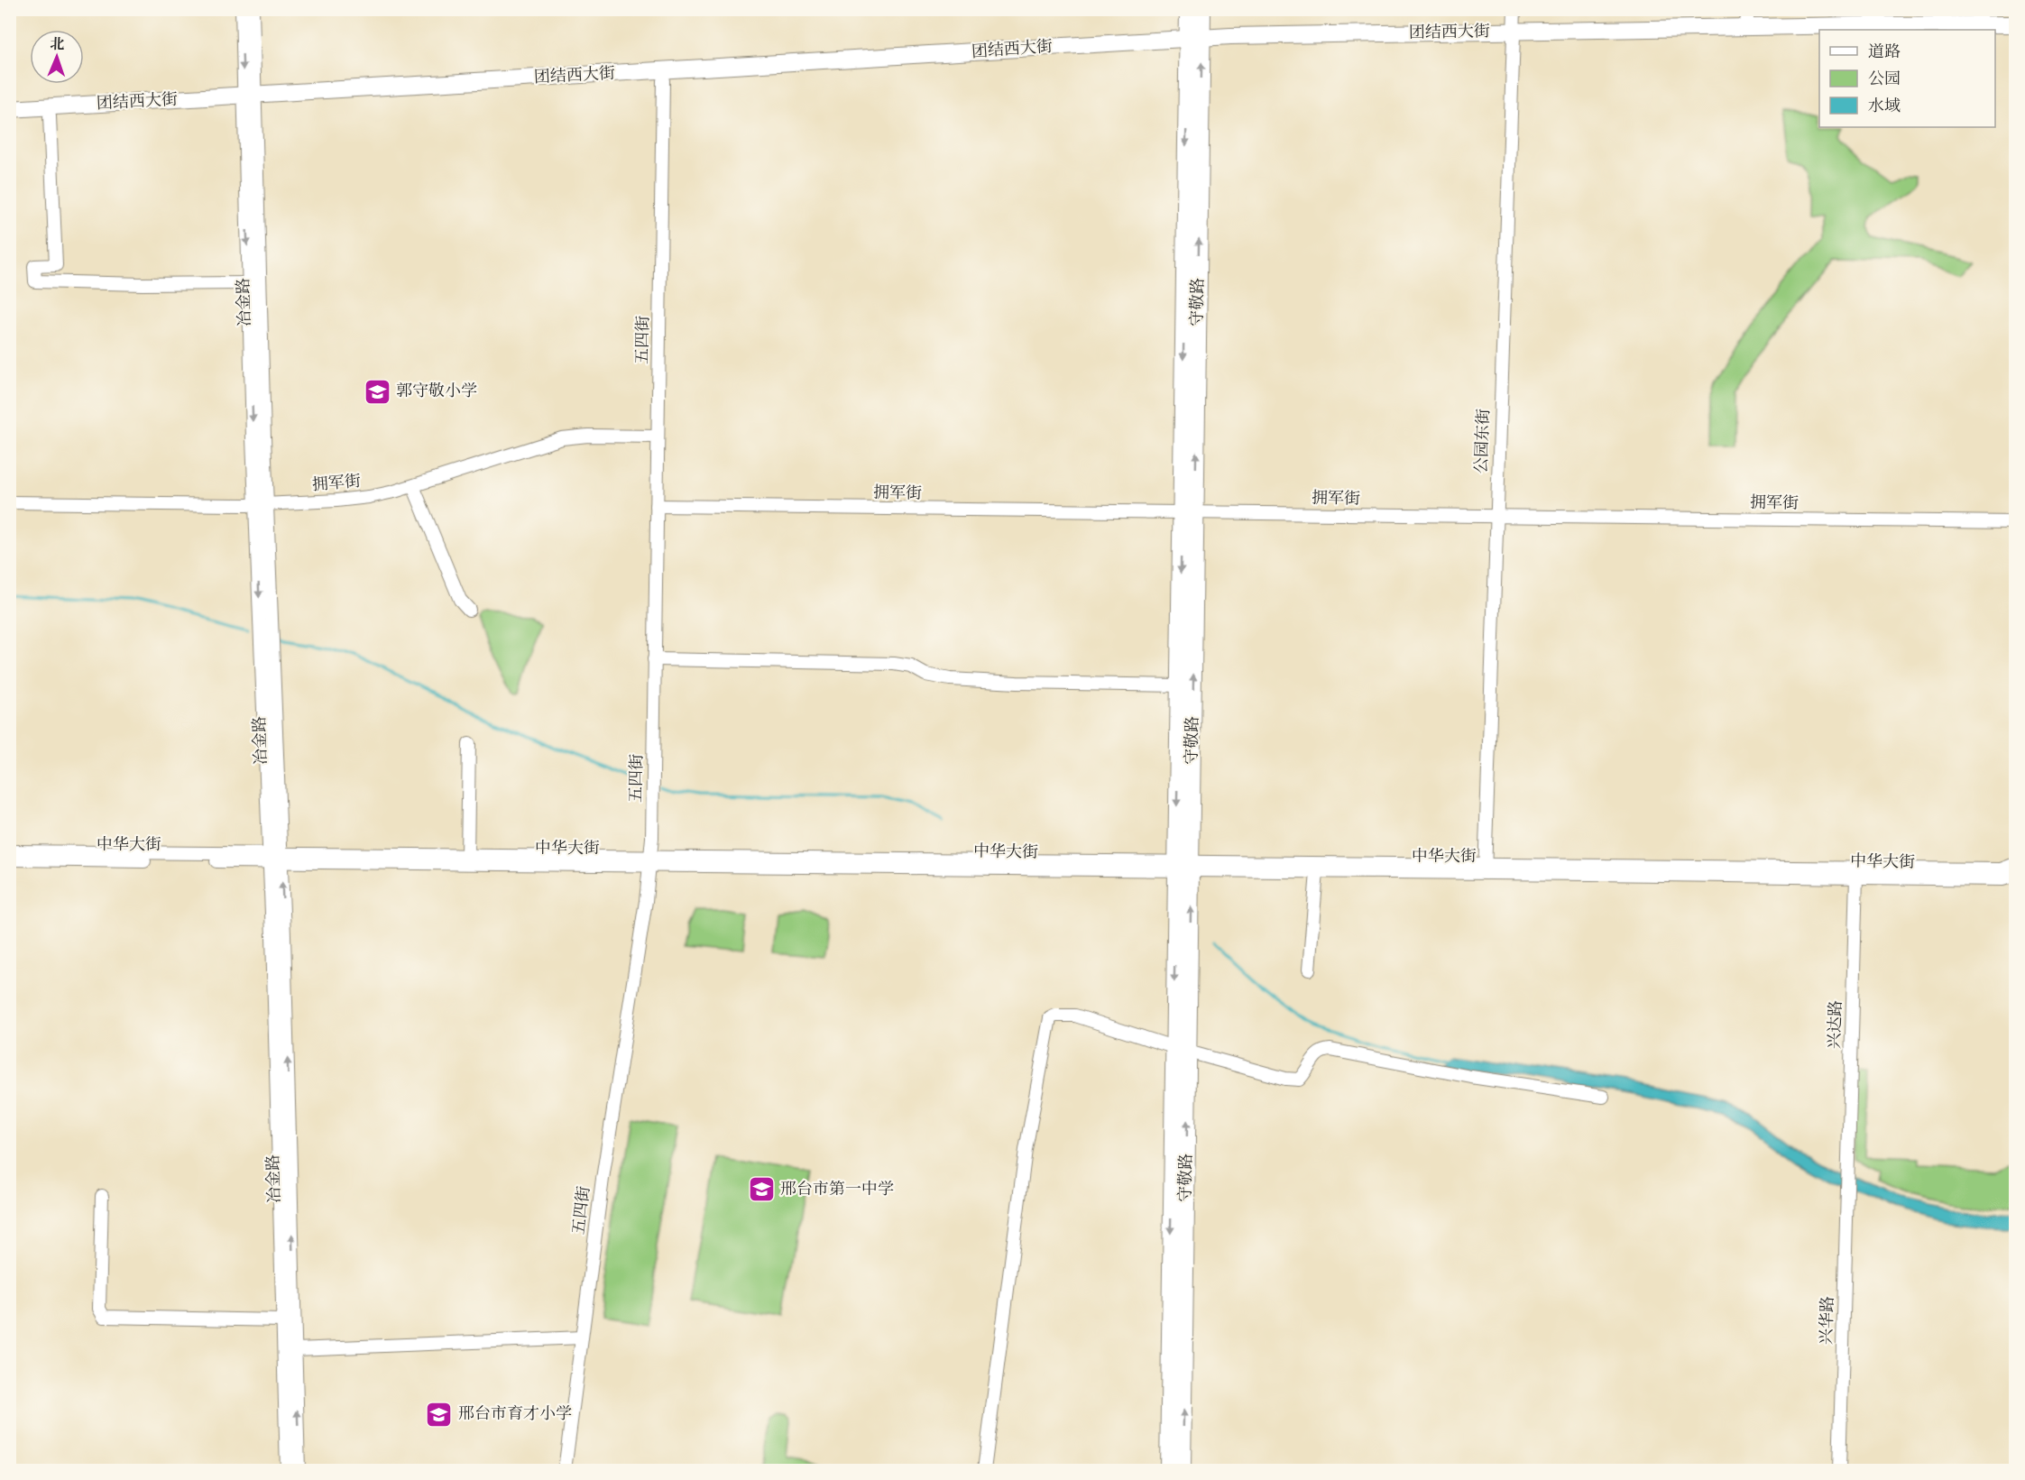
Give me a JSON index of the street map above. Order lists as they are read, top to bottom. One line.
{"streets":{"main road":["团结西大街","守敬路"],"street":["冶金路","五四街","公园东街","拥军街","中华大街","兴达路","兴华路"]},"crossings":[["团结西大街","冶金路"],["团结西大街","守敬路"],["团结西大街","五四街"],["团结西大街","公园东街"],["冶金路","拥军街"],["冶金路","中华大街"],["守敬路","拥军街"],["守敬路","中华大街"],["五四街","拥军街"],["五四街","中华大街"],["公园东街","拥军街"],["公园东街","中华大街"],["中华大街","兴达路"],["兴达路","兴华路"]],"places":{"school or university":["郭守敬小学","邢台市第一中学","邢台市育才小学"]},"legend":["道路","公园","水域"],"north":"top"}
